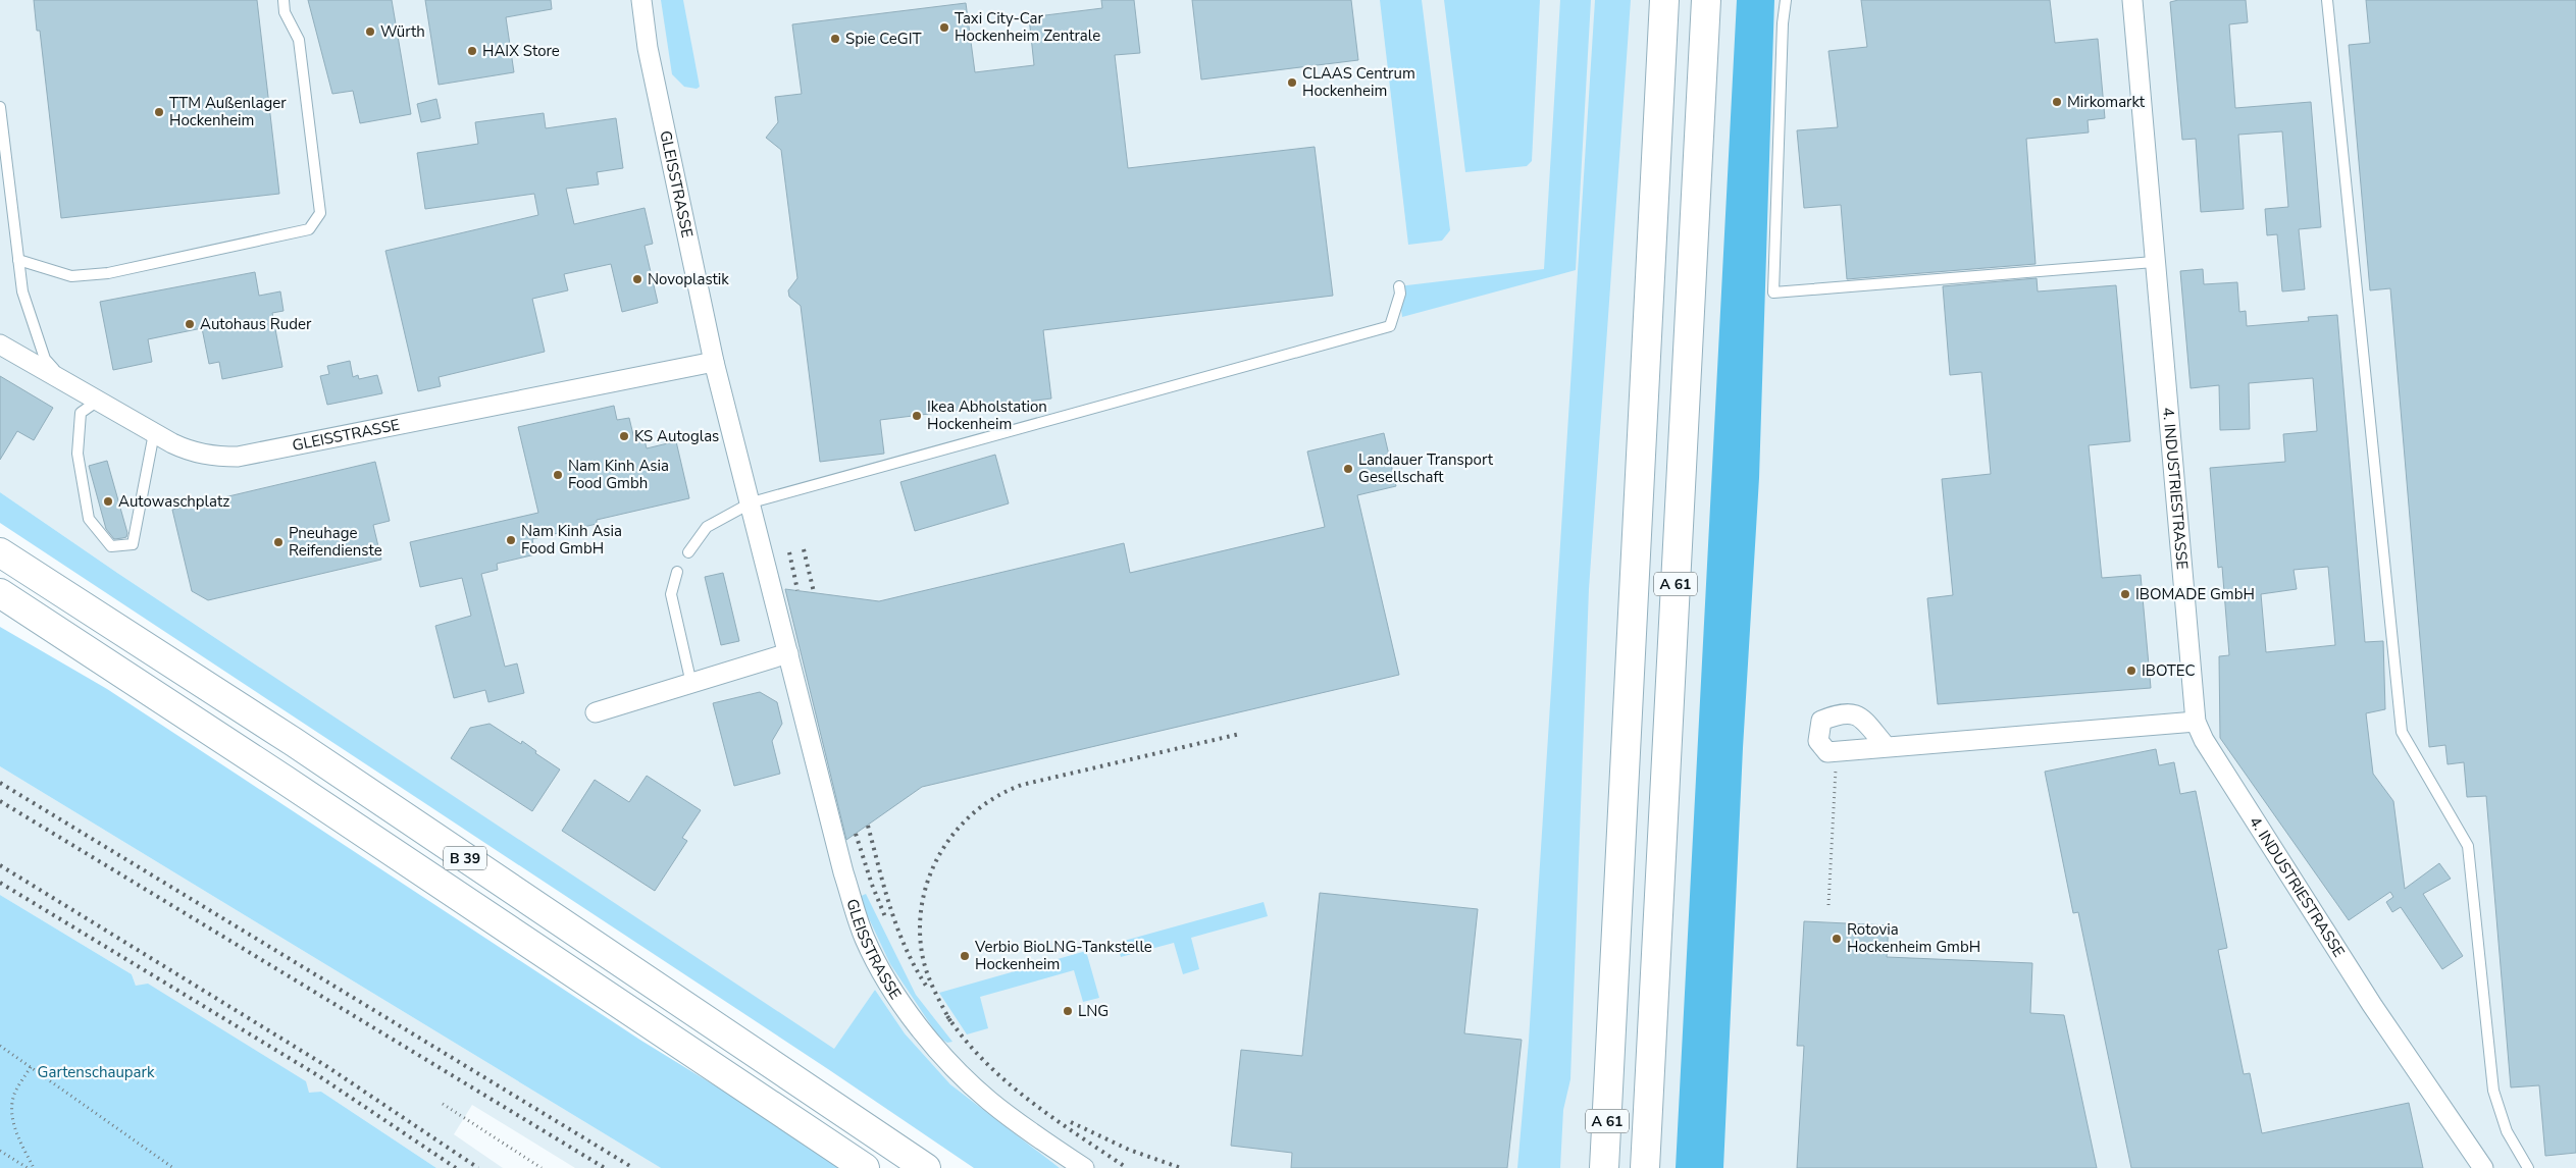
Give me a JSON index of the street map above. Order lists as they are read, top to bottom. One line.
{"streets":{"highway":["A 61","B 39"],"street":["GLEISSTRASSE","4. INDUSTRIESTRASSE"]},"parks":["Gartenschaupark"],"places":["Taxi City-Car Hockenheim Zentrale","Würth","Spie CeGIT","HAIX Store","CLAAS Centrum Hockenheim","Mirkomarkt","TTM Außenlager Hockenheim","Novoplastik","Autohaus Ruder","Ikea Abholstation Hockenheim","KS Autoglas","Landauer Transport Gesellschaft","Nam Kinh Asia Food Gmbh","Autowaschplatz","Nam Kinh Asia Food GmbH","Pneuhage Reifendienste","IBOMADE GmbH","IBOTEC","Rotovia Hockenheim GmbH","Verbio BioLNG-Tankstelle Hockenheim","LNG"]}
